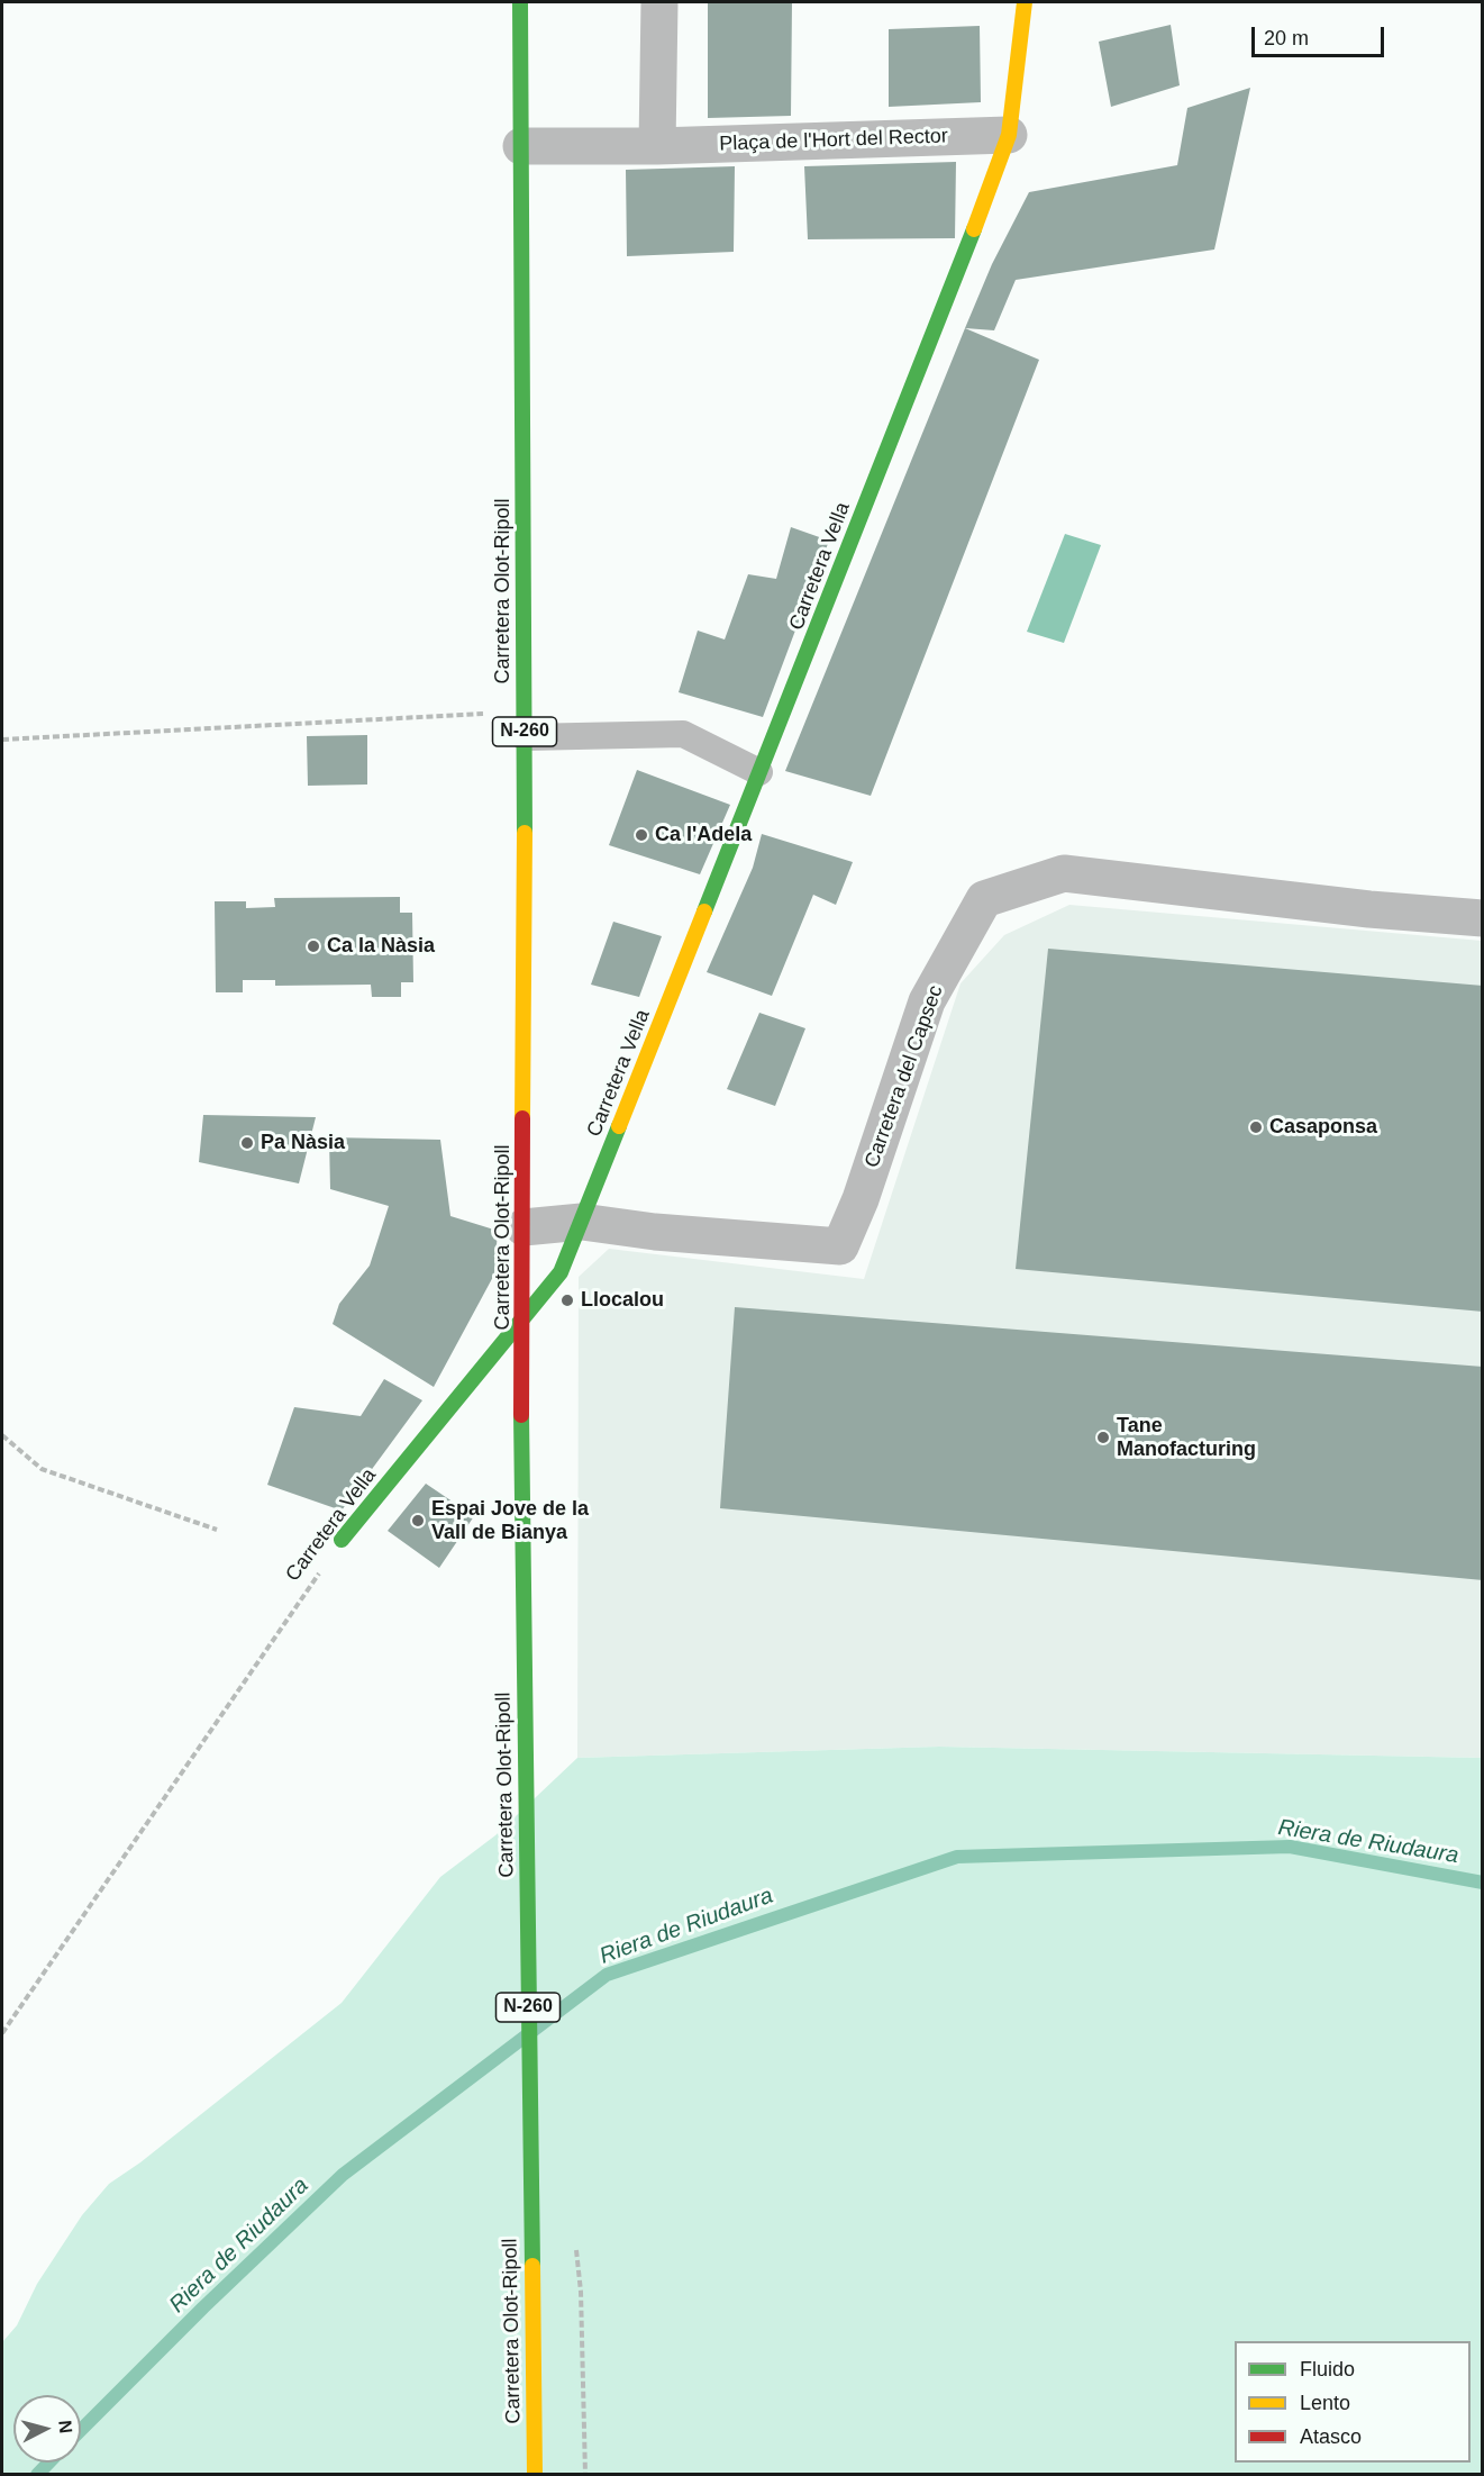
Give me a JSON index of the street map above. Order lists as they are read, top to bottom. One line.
{"streets":{"main road":["Carretera Vella","Carretera Olot-Ripoll","N-260"],"street":["Plaça de l'Hort del Rector","Carretera del Capsec"]},"crossings":[["Plaça de l'Hort del Rector","Carretera Vella"],["Plaça de l'Hort del Rector","Carretera Olot-Ripoll"],["Carretera Vella","Carretera Olot-Ripoll"],["Carretera Vella","Carretera del Capsec"],["Carretera Olot-Ripoll","Carretera del Capsec"]],"water":["Riera de Riudaura"],"places":["Ca l'Adela","Ca la Nàsia","Casaponsa","Pa Nàsia","Llocalou","Tane Manofacturing","Espai Jove de la Vall de Bianya"],"legend":["Fluido","Lento","Atasco"],"scale_bar":"20 m","north":"right"}
